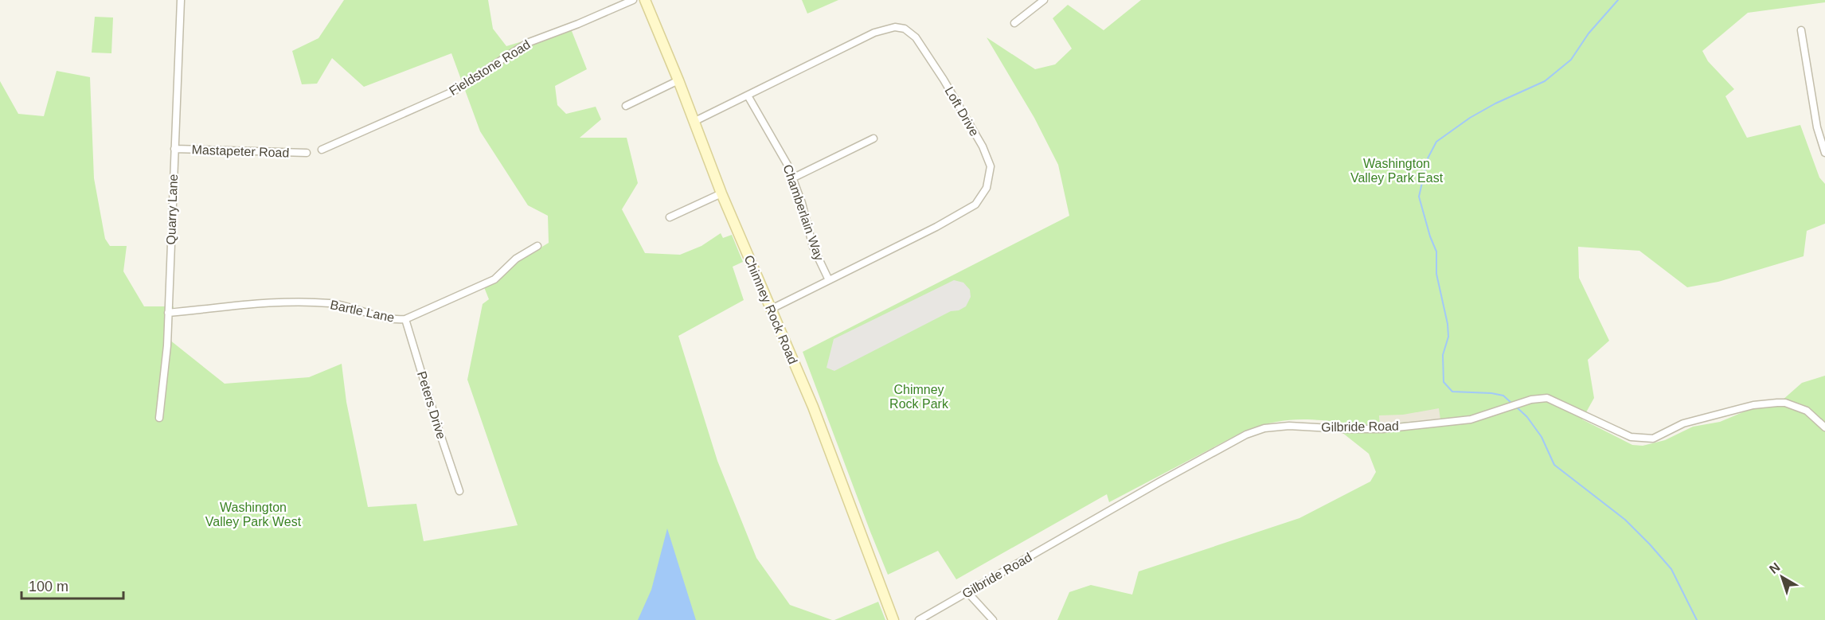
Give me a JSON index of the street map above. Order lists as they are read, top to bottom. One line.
{"streets":{"street":["Fieldstone Road","Loft Drive","Mastapeter Road","Quarry Lane","Chamberlain Way","Chimney Rock Road","Bartle Lane","Peters Drive","Gilbride Road"]},"crossings":[["Loft Drive","Chamberlain Way"],["Loft Drive","Chimney Rock Road"],["Mastapeter Road","Quarry Lane"],["Quarry Lane","Bartle Lane"],["Bartle Lane","Peters Drive"]],"parks":["Washington Valley Park East","Chimney Rock Park","Washington Valley Park West"],"scale_bar":"100 m","north":"top left"}
